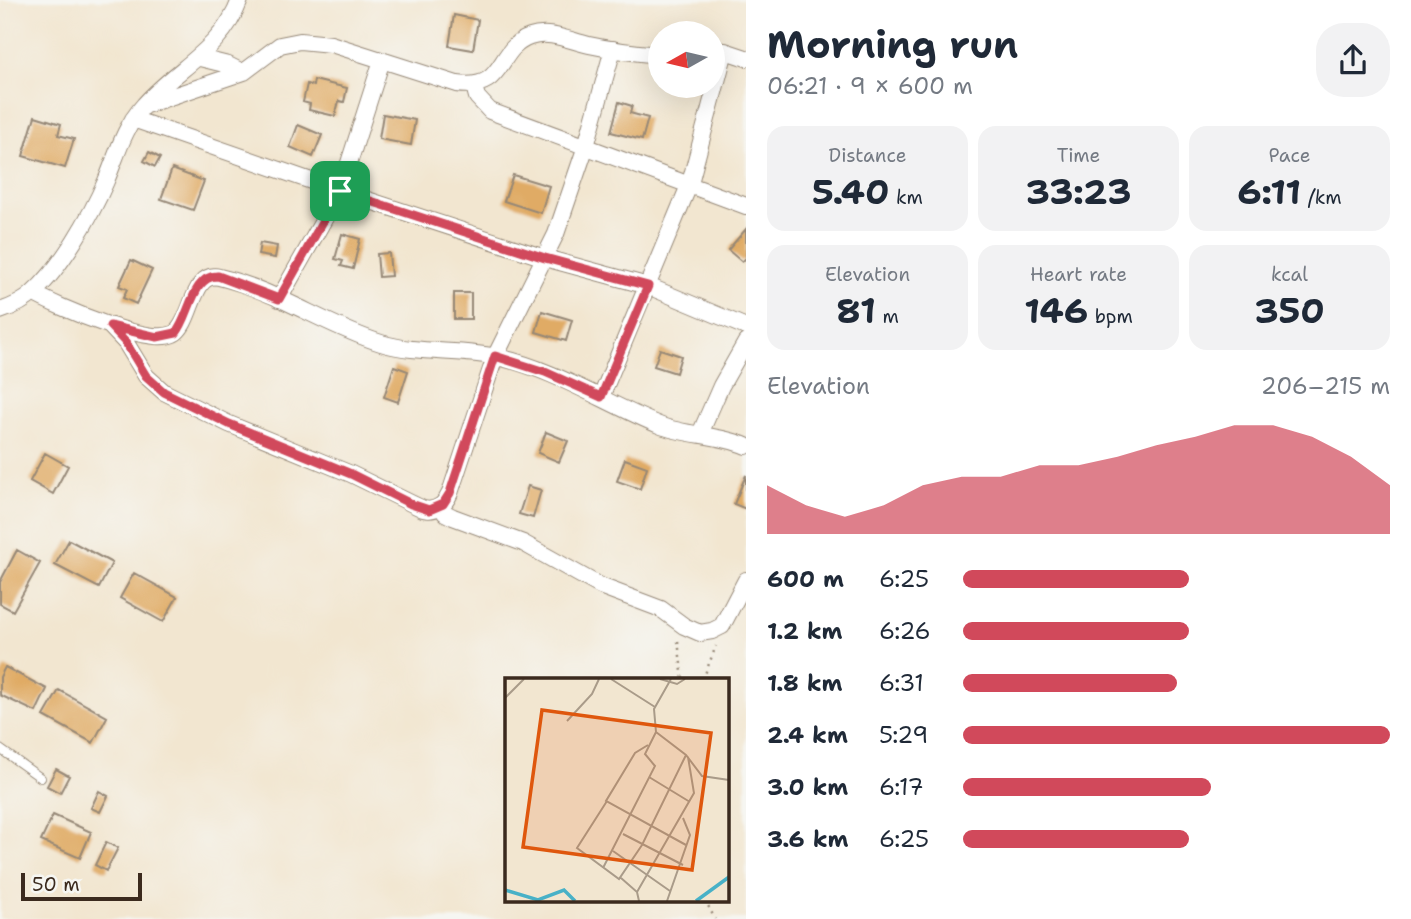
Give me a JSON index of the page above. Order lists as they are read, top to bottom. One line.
{"scale_bar":"50 m","north":"left","page":{"heading":["Morning run","06:21 · 9 × 600 m"],"stats":[["Distance","5.40 km"],["Time","33:23"],["Pace","6:11 /km"],["Elevation","81 m"],["Heart rate","146 bpm"],["kcal","350"]],"chart":["Elevation","206–215 m"],"list":[{"name":"600 m","note":"6:25"},{"name":"1.2 km","note":"6:26"},{"name":"1.8 km","note":"6:31"},{"name":"2.4 km","note":"5:29"},{"name":"3.0 km","note":"6:17"},{"name":"3.6 km","note":"6:25"}],"scale":"50 m"}}
